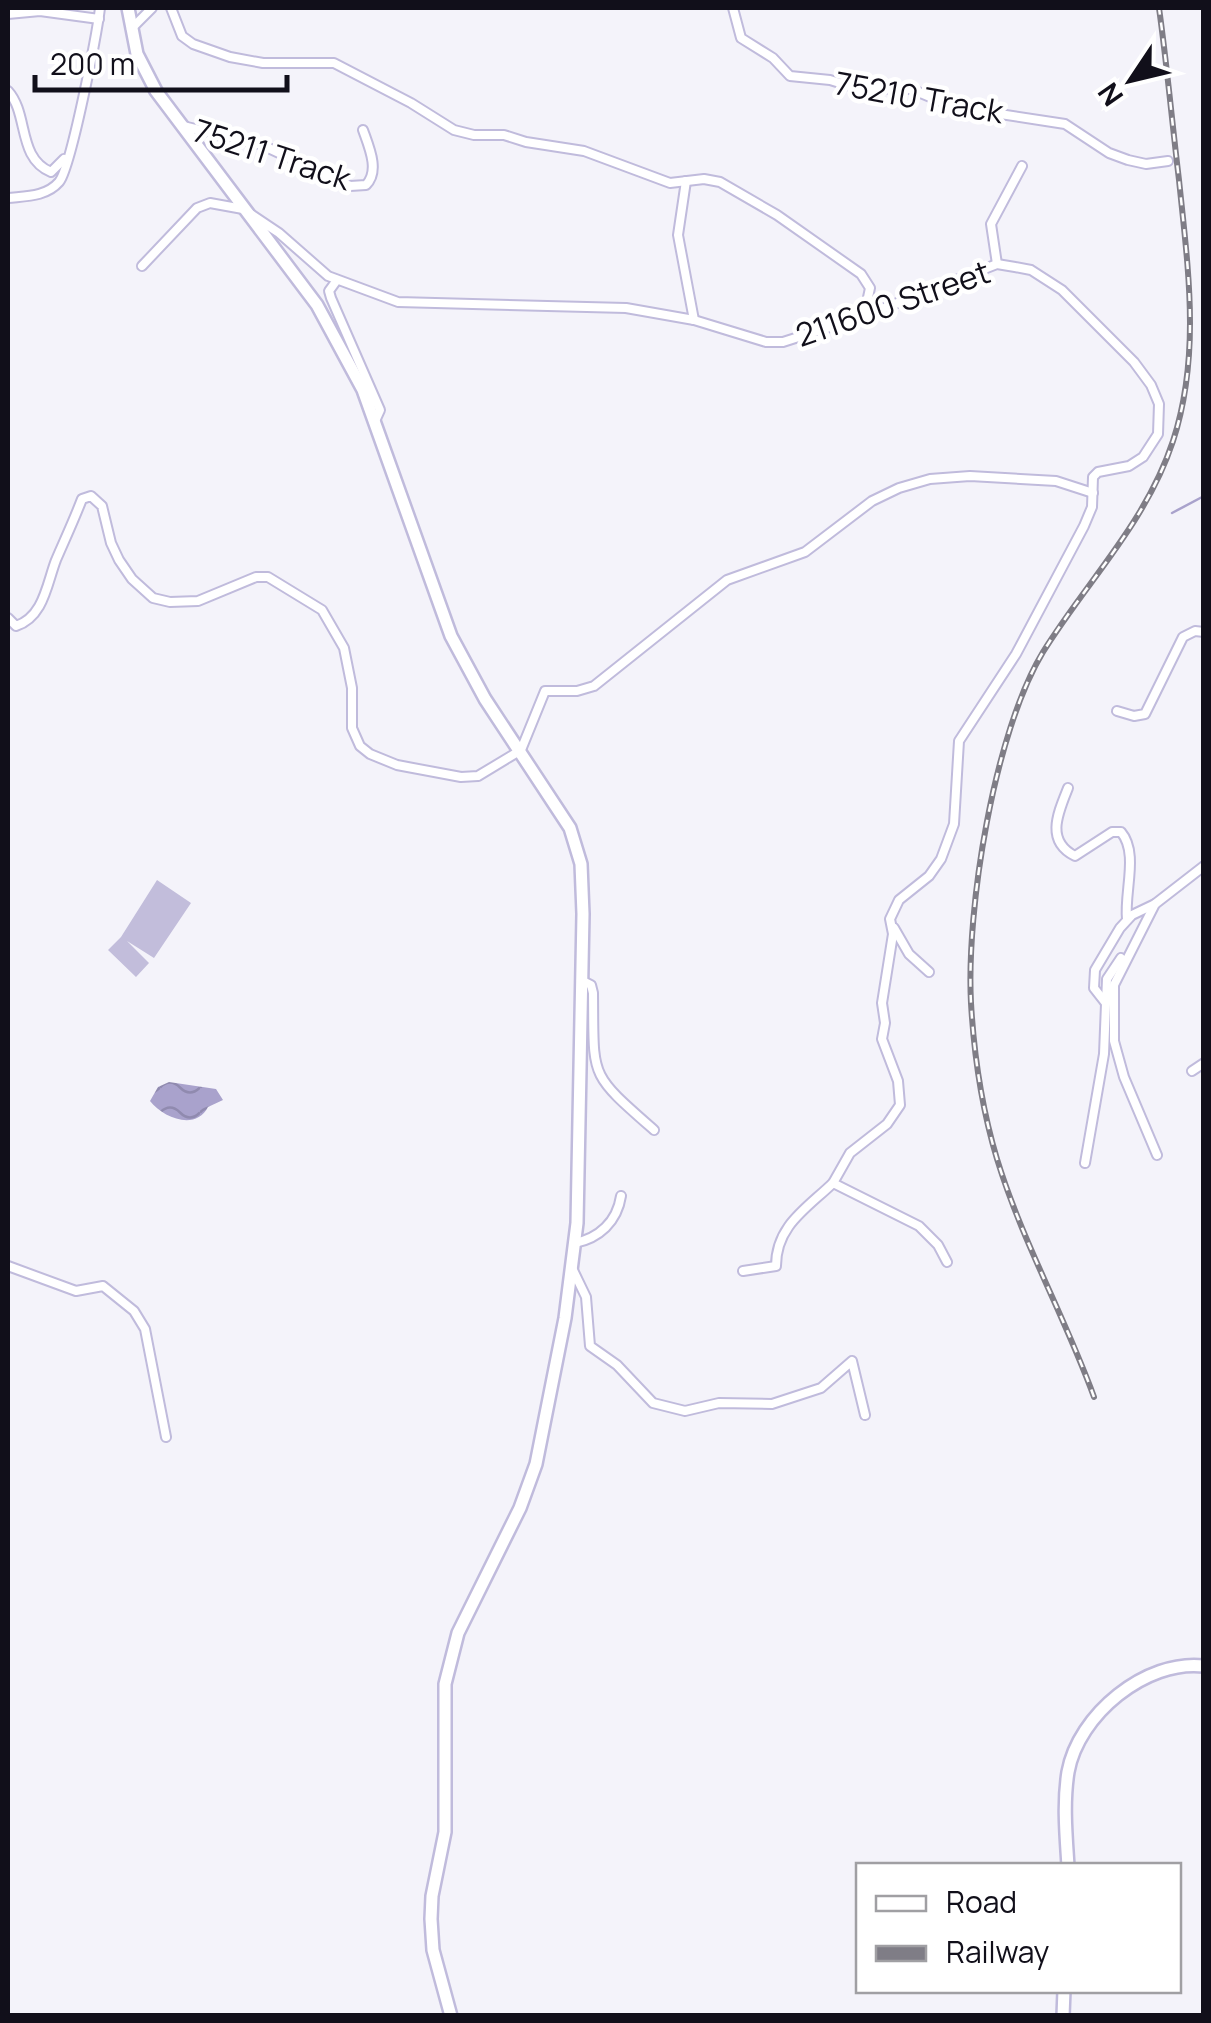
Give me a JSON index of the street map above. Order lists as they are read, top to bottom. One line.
{"streets":{"street":["75210 Track","75211 Track","211600 Street"]},"crossings":[["75210 Track","211600 Street"]],"legend":["Road","Railway"],"scale_bar":"200 m","north":"bottom left"}
